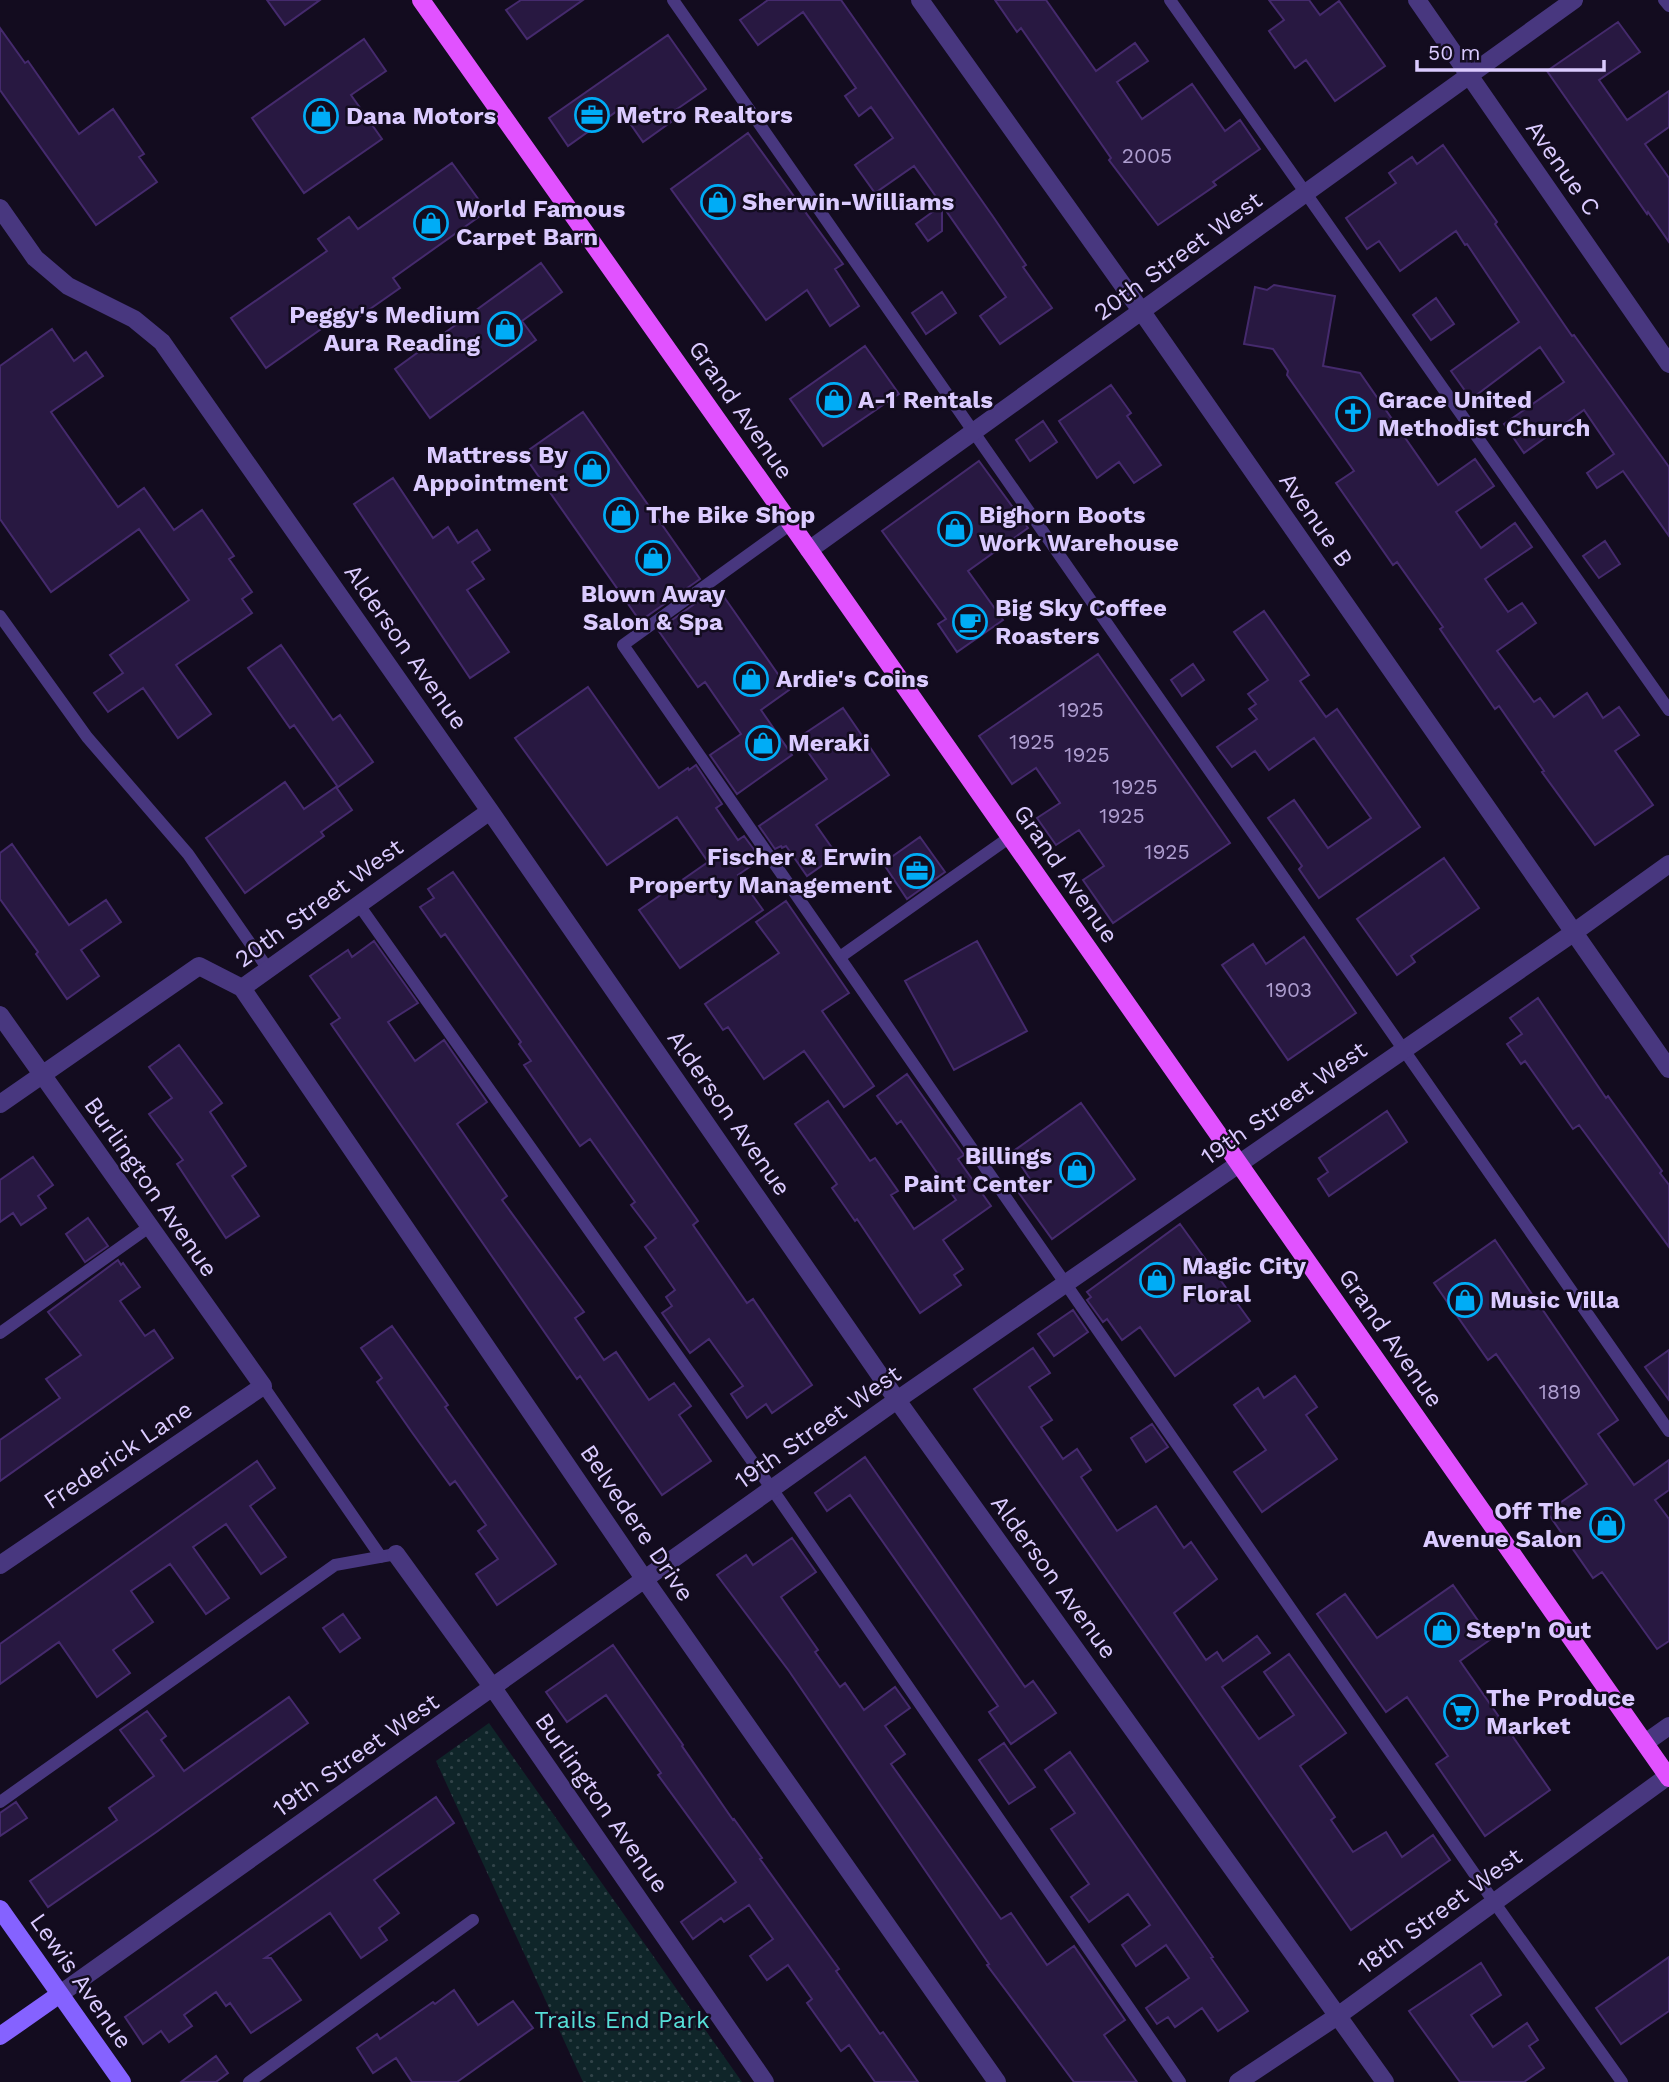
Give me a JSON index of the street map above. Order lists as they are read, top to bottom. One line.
{"streets":{"main road":["Grand Avenue"],"street":["Avenue C","20th Street West","Avenue B","Alderson Avenue","19th Street West","Burlington Avenue","Frederick Lane","Belvedere Drive","18th Street West","Lewis Avenue"]},"crossings":[["Avenue C","20th Street West"],["20th Street West","Grand Avenue"],["20th Street West","Avenue B"],["20th Street West","Alderson Avenue"],["20th Street West","Burlington Avenue"],["20th Street West","Belvedere Drive"],["Grand Avenue","19th Street West"],["Grand Avenue","18th Street West"],["Avenue B","19th Street West"],["Alderson Avenue","19th Street West"],["Alderson Avenue","18th Street West"],["19th Street West","Burlington Avenue"],["19th Street West","Belvedere Drive"],["19th Street West","Lewis Avenue"],["Burlington Avenue","Frederick Lane"]],"parks":["Trails End Park"],"places":{"office":["Metro Realtors","Fischer & Erwin Property Management"],"shop":["Dana Motors","Sherwin-Williams","World Famous Carpet Barn","Peggy's Medium Aura Reading","A-1 Rentals","Mattress By Appointment","The Bike Shop","Bighorn Boots Work Warehouse","Blown Away Salon & Spa","Ardie's Coins","Meraki","Billings Paint Center","Magic City Floral","Music Villa","Off The Avenue Salon","Step'n Out"],"church":["Grace United Methodist Church"],"cafe":["Big Sky Coffee Roasters"],"supermarket":["The Produce Market"]},"house_numbers":["2005","1925","1925","1925","1925","1925","1925","1903","1819"],"scale_bar":"50 m"}
